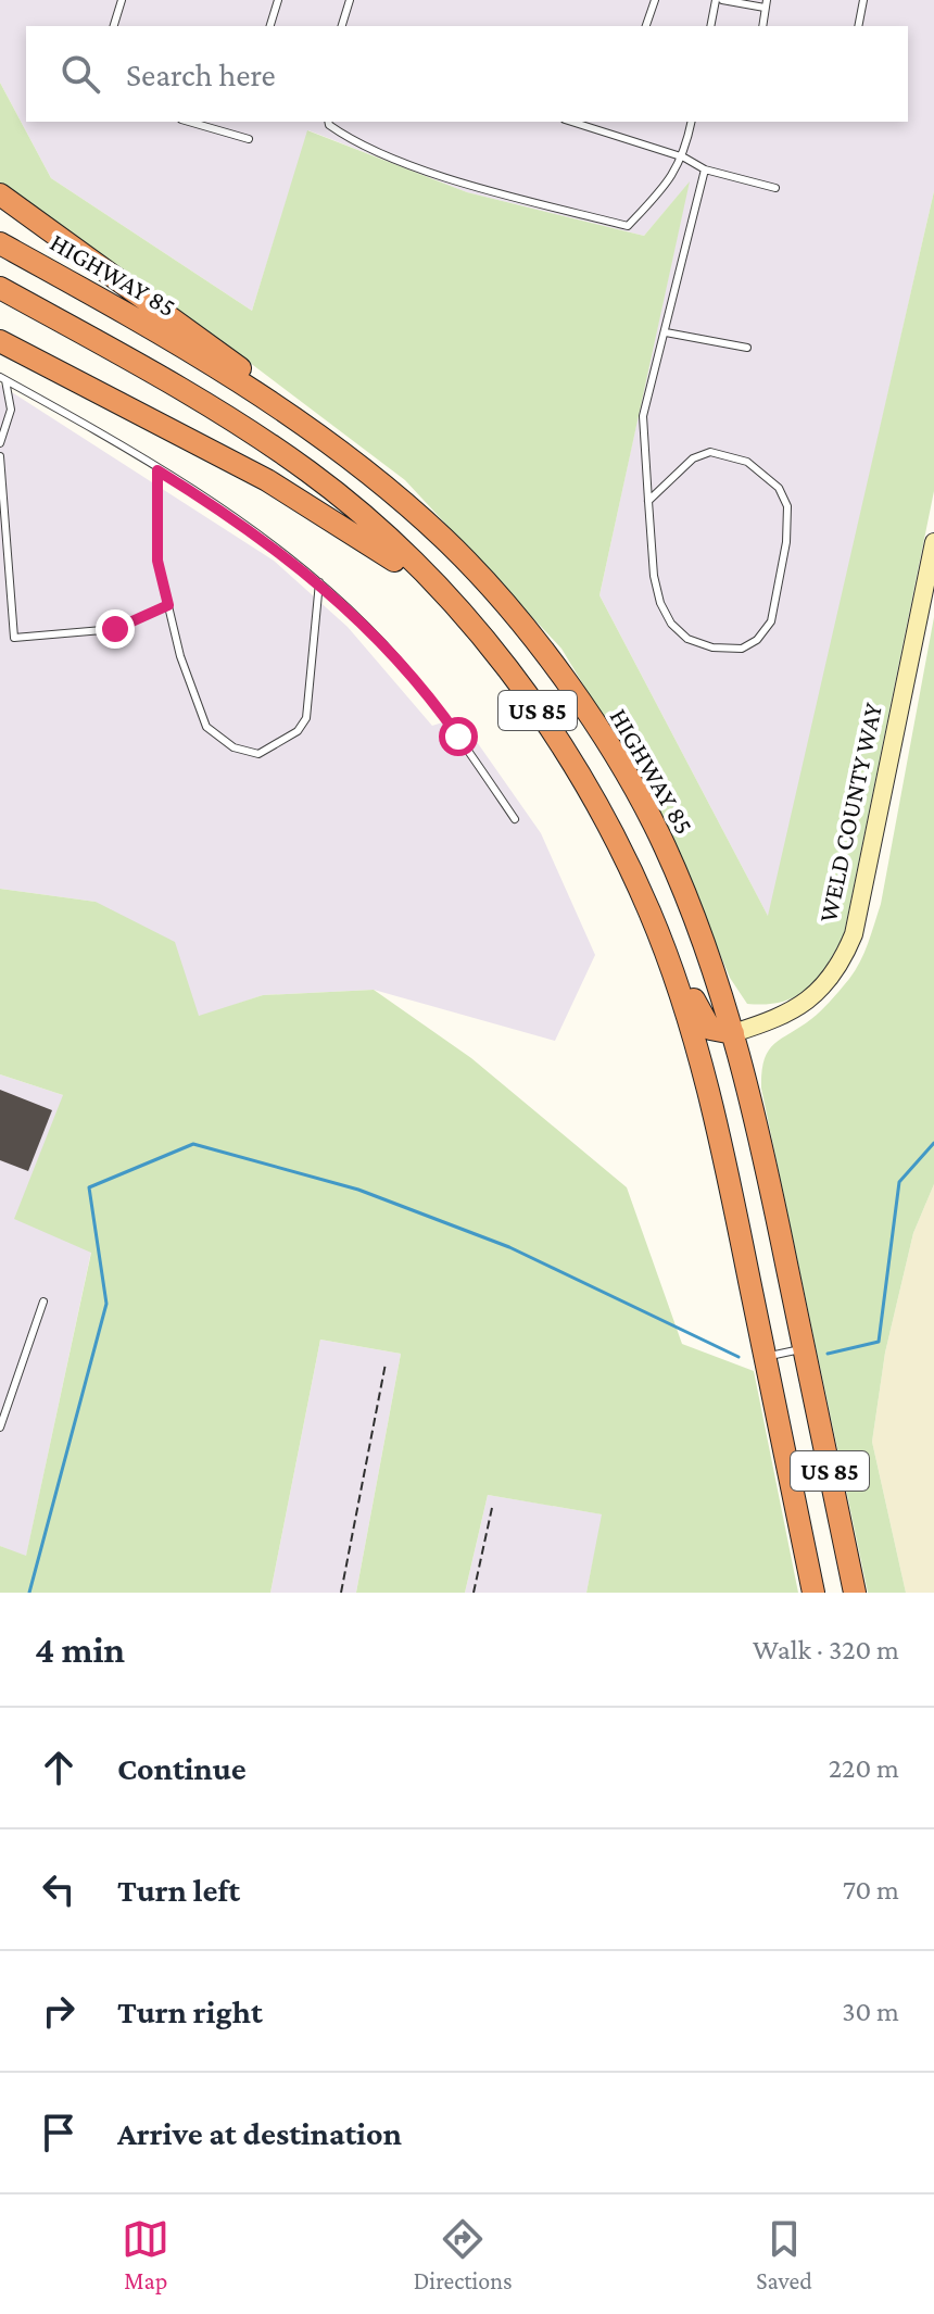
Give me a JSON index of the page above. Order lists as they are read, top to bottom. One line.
{"streets":{"highway":["HIGHWAY 85","US 85"],"street":["WELD COUNTY WAY"]},"crossings":[["HIGHWAY 85","WELD COUNTY WAY"]],"page":{"search":"Search here","heading":["4 min","Walk · 320 m"],"list":[["Continue","220 m"],["Turn left","70 m"],["Turn right","30 m"],"Arrive at destination"],"nav":["Map","Directions","Saved"]}}
